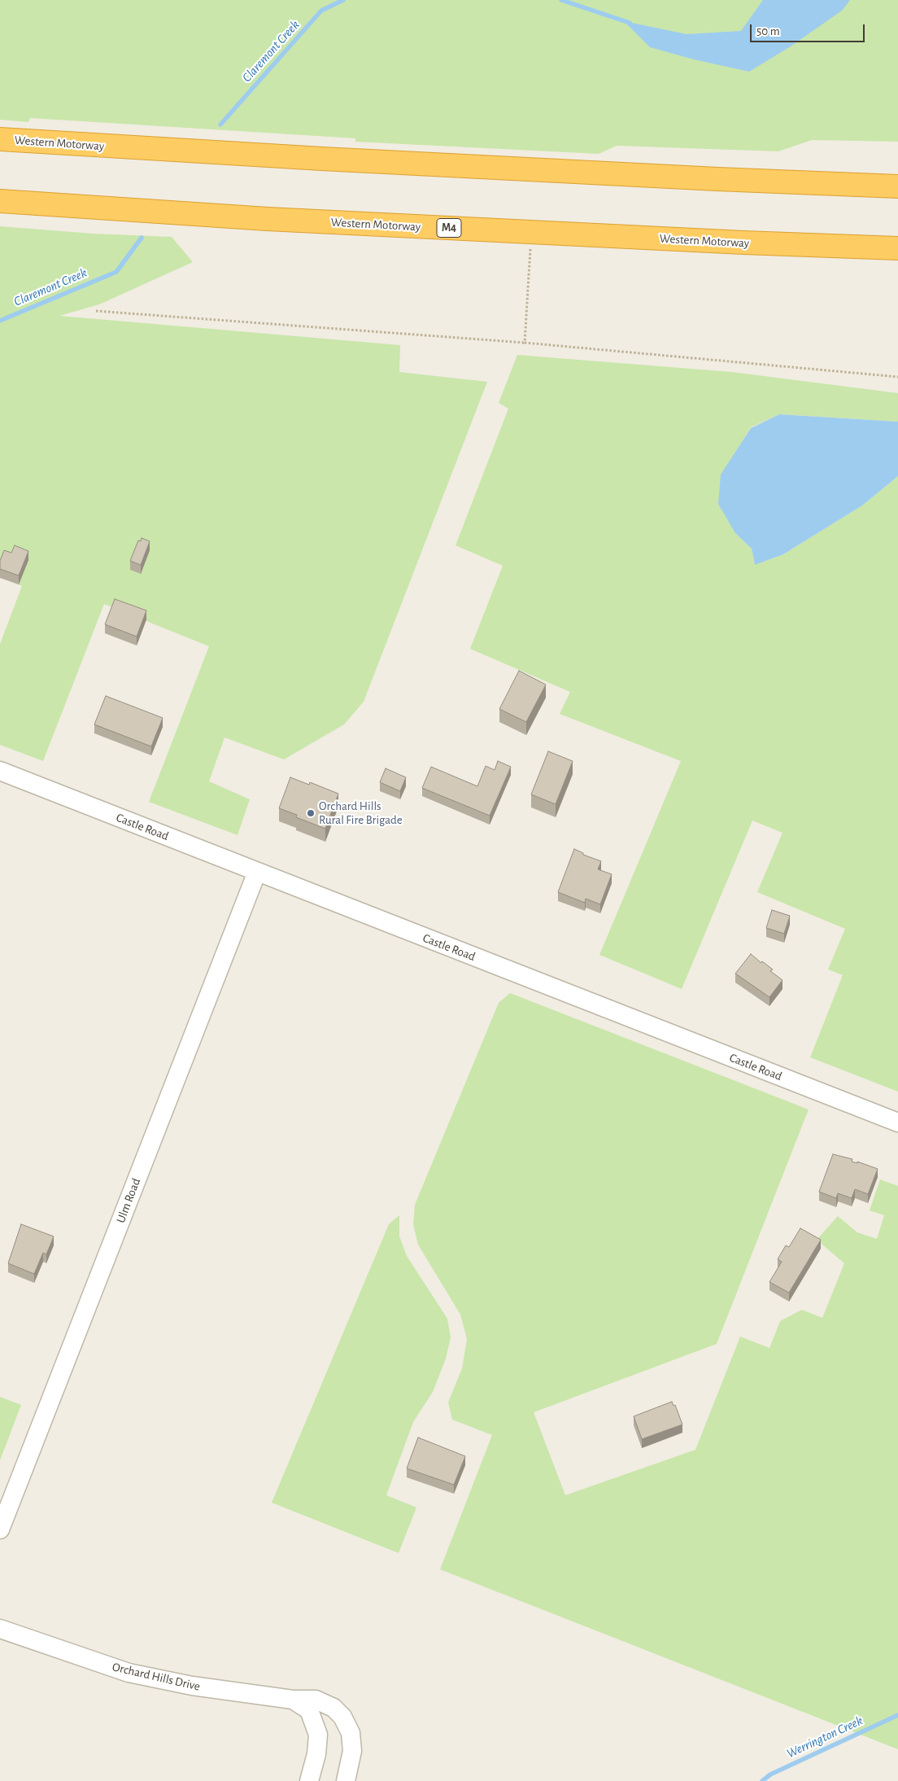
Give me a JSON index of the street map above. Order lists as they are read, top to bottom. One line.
{"streets":{"highway":["Western Motorway","M4"],"street":["Castle Road","Ulm Road","Orchard Hills Drive"]},"crossings":[["Castle Road","Ulm Road"]],"water":["Claremont Creek","Werrington Creek"],"places":["Orchard Hills Rural Fire Brigade"],"scale_bar":"50 m"}
